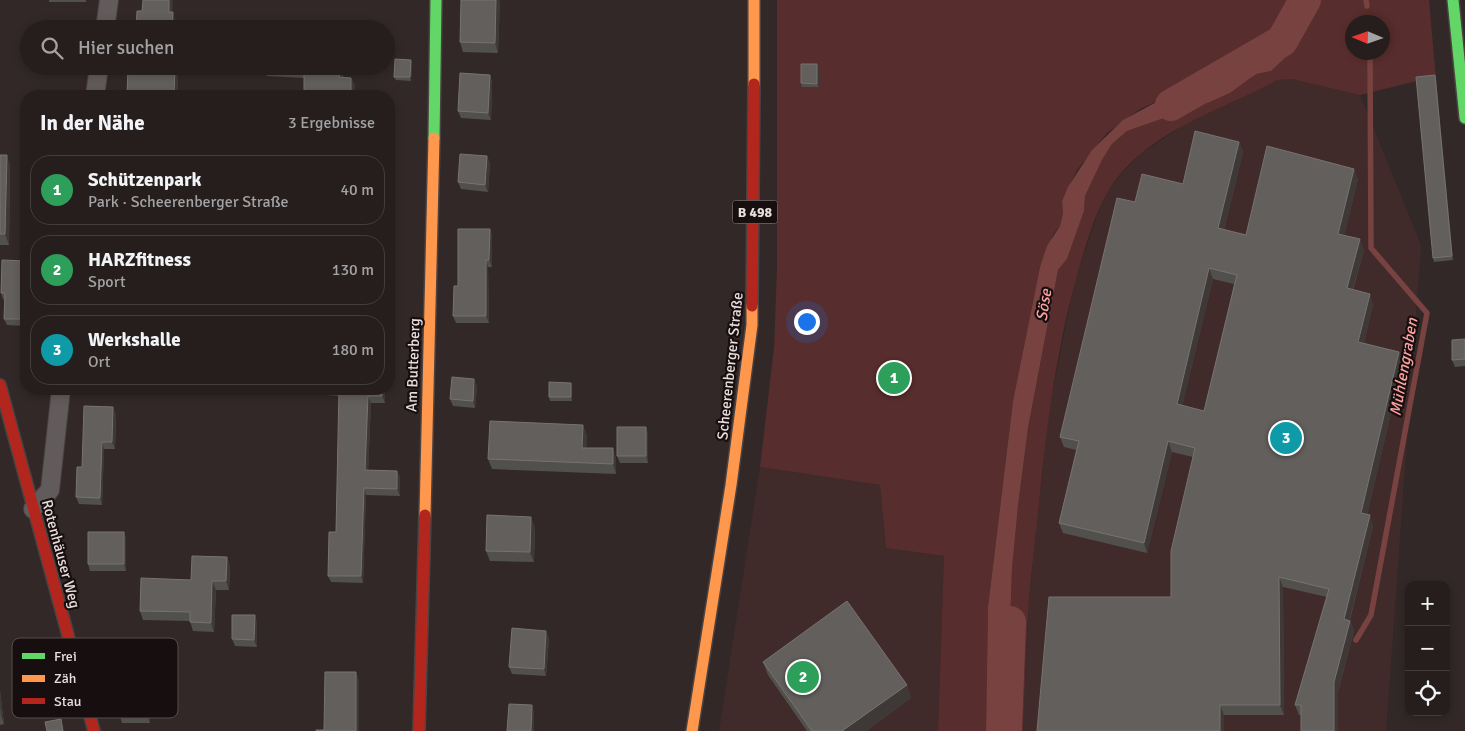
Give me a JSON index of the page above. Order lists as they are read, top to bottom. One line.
{"streets":{"street":["B 498","Am Butterberg","Scheerenberger Straße","Rotenhäuser Weg"]},"water":["Söse","Mühlengraben"],"legend":["Frei","Zäh","Stau"],"north":"left","page":{"search":"Hier suchen","heading":["In der Nähe","3 Ergebnisse"],"list":[{"mark":"1","name":"Schützenpark","note":"Park · Scheerenberger Straße","value":"40 m"},{"mark":"2","name":"HARZfitness","note":"Sport","value":"130 m"},{"mark":"3","name":"Werkshalle","note":"Ort","value":"180 m"}],"pins":["1","3","2"],"map_buttons":["+","−"]}}
